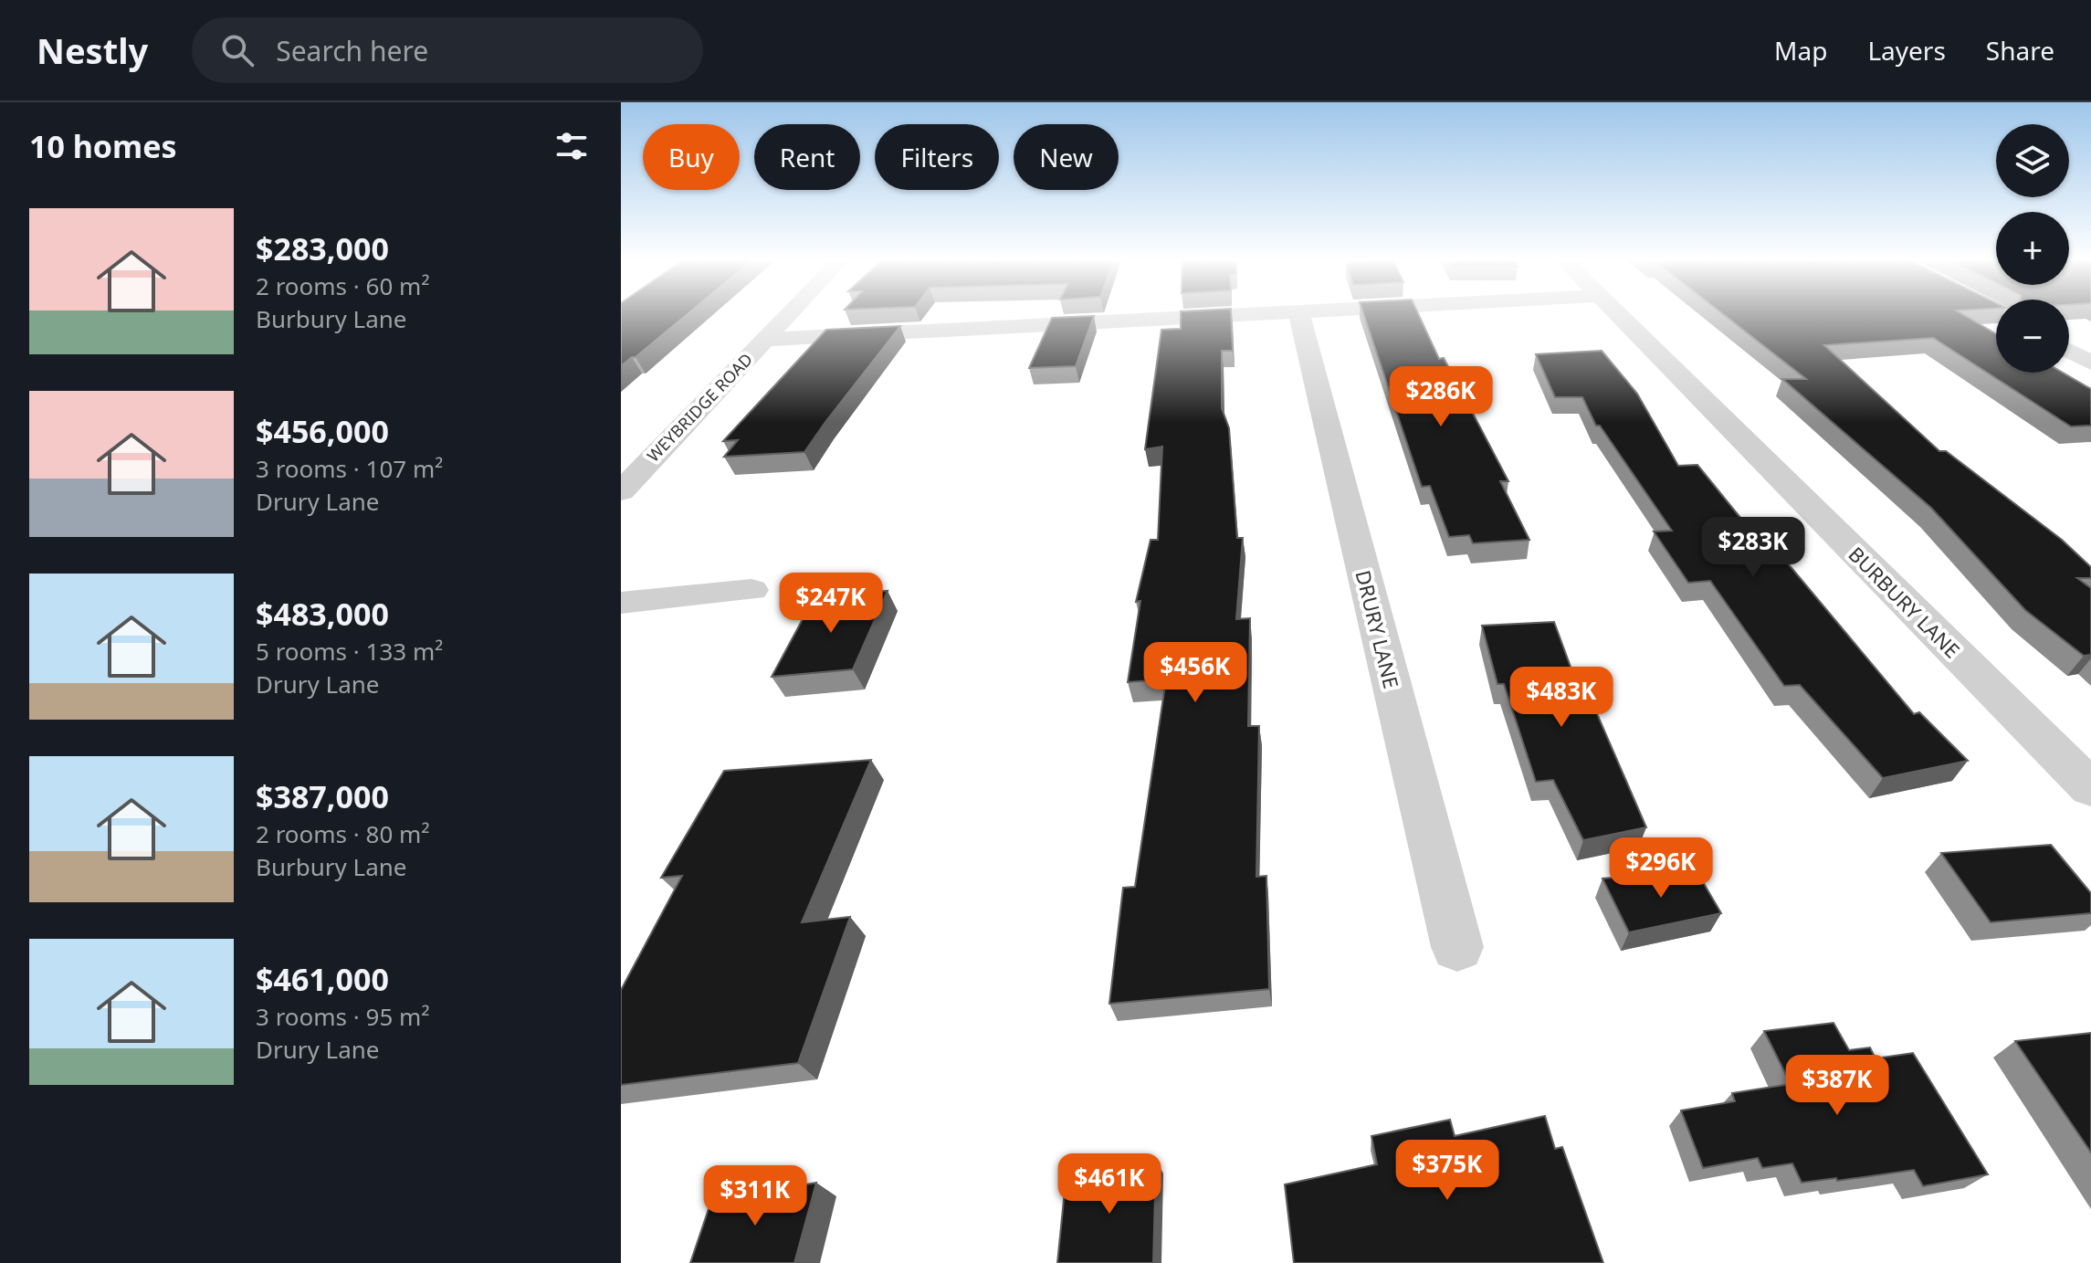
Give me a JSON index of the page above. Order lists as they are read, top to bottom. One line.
{"streets":{"street":["WEYBRIDGE ROAD","BURBURY LANE","DRURY LANE"]},"page":{"header":"Nestly","search":"Search here","nav":["Map","Layers","Share"],"heading":"10 homes","map_buttons":["+","−"],"chip":["Buy","Rent","Filters","New"],"list":[{"name":"$283,000","note":"2 rooms · 60 m² · Burbury Lane"},{"name":"$456,000","note":"3 rooms · 107 m² · Drury Lane"},{"name":"$483,000","note":"5 rooms · 133 m² · Drury Lane"},{"name":"$387,000","note":"2 rooms · 80 m² · Burbury Lane"},{"name":"$461,000","note":"3 rooms · 95 m² · Drury Lane"}],"price":["$286K","$283K","$247K","$456K","$483K","$296K","$387K","$375K","$461K","$311K"]}}
